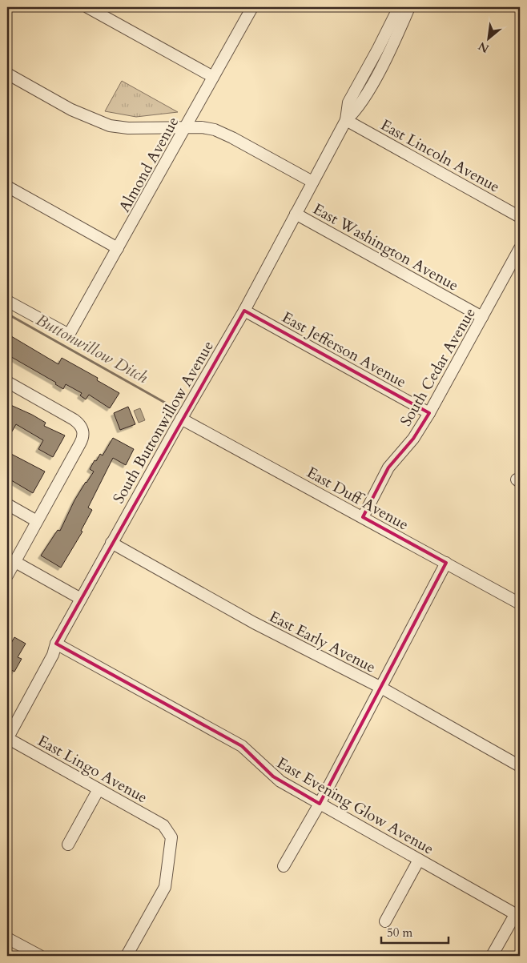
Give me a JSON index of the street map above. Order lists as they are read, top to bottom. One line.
{"streets":{"street":["East Lincoln Avenue","Almond Avenue","East Washington Avenue","East Jefferson Avenue","South Cedar Avenue","South Buttonwillow Avenue","East Duff Avenue","East Early Avenue","East Lingo Avenue","East Evening Glow Avenue"]},"crossings":[["East Lincoln Avenue","South Buttonwillow Avenue"],["Almond Avenue","East Washington Avenue"],["East Washington Avenue","South Cedar Avenue"],["East Washington Avenue","South Buttonwillow Avenue"],["East Jefferson Avenue","South Cedar Avenue"],["East Jefferson Avenue","South Buttonwillow Avenue"],["South Cedar Avenue","East Duff Avenue"],["South Buttonwillow Avenue","East Duff Avenue"],["South Buttonwillow Avenue","East Early Avenue"],["South Buttonwillow Avenue","East Lingo Avenue"],["South Buttonwillow Avenue","East Evening Glow Avenue"]],"water":["Buttonwillow Ditch"],"scale_bar":"50 m","north":"bottom left"}
